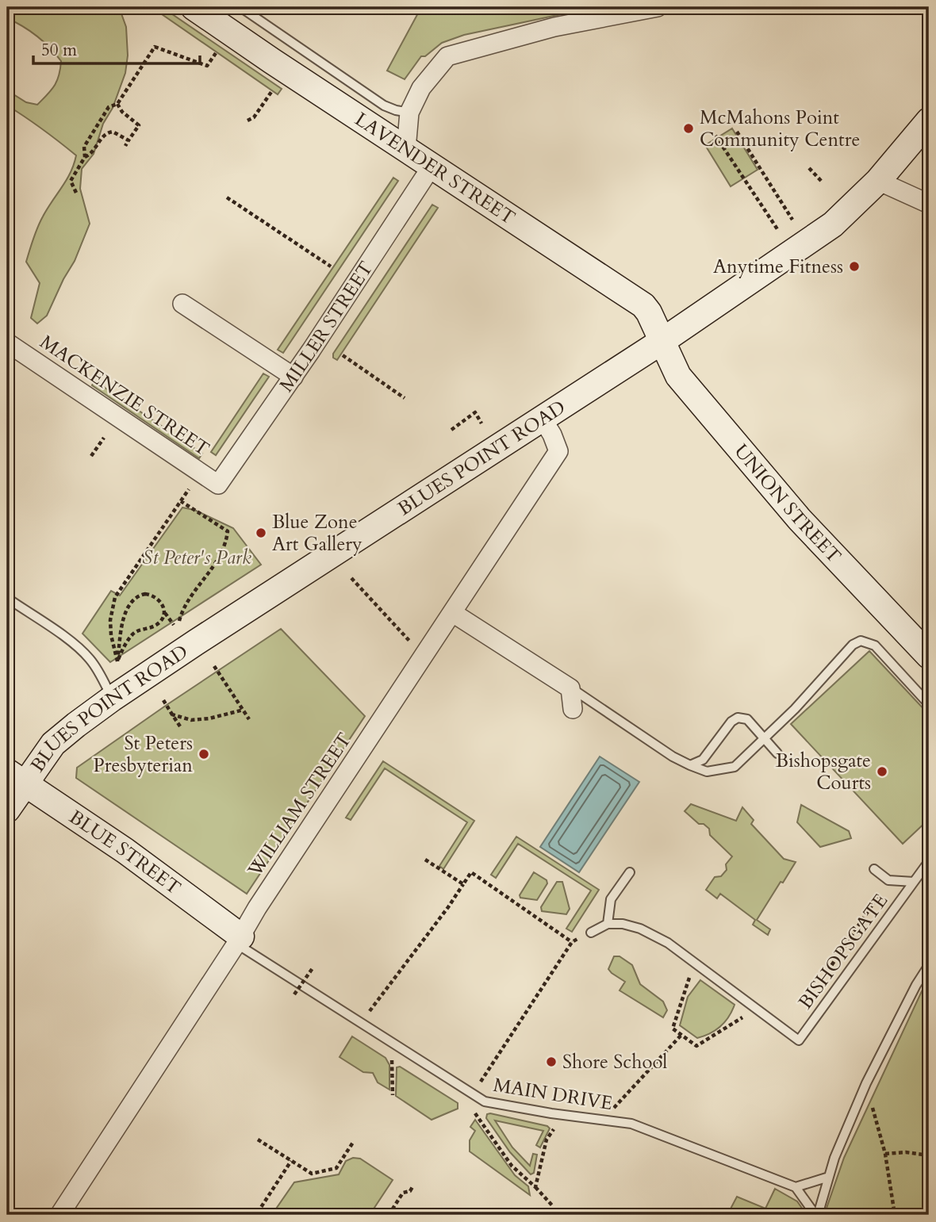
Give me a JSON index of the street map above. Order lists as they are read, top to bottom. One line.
{"streets":{"street":["LAVENDER STREET","MILLER STREET","MACKENZIE STREET","BLUES POINT ROAD","UNION STREET","WILLIAM STREET","BLUE STREET"],"lane":["BISHOPSGATE","MAIN DRIVE"]},"crossings":[["LAVENDER STREET","MILLER STREET"],["LAVENDER STREET","BLUES POINT ROAD"],["LAVENDER STREET","UNION STREET"],["MILLER STREET","MACKENZIE STREET"],["BLUES POINT ROAD","UNION STREET"],["BLUES POINT ROAD","WILLIAM STREET"],["BLUES POINT ROAD","BLUE STREET"],["WILLIAM STREET","BLUE STREET"],["WILLIAM STREET","MAIN DRIVE"],["BLUE STREET","MAIN DRIVE"]],"parks":["St Peter's Park"],"places":["McMahons Point Community Centre","Anytime Fitness","Blue Zone Art Gallery","St Peters Presbyterian","Bishopsgate Courts","Shore School"],"scale_bar":"50 m"}
